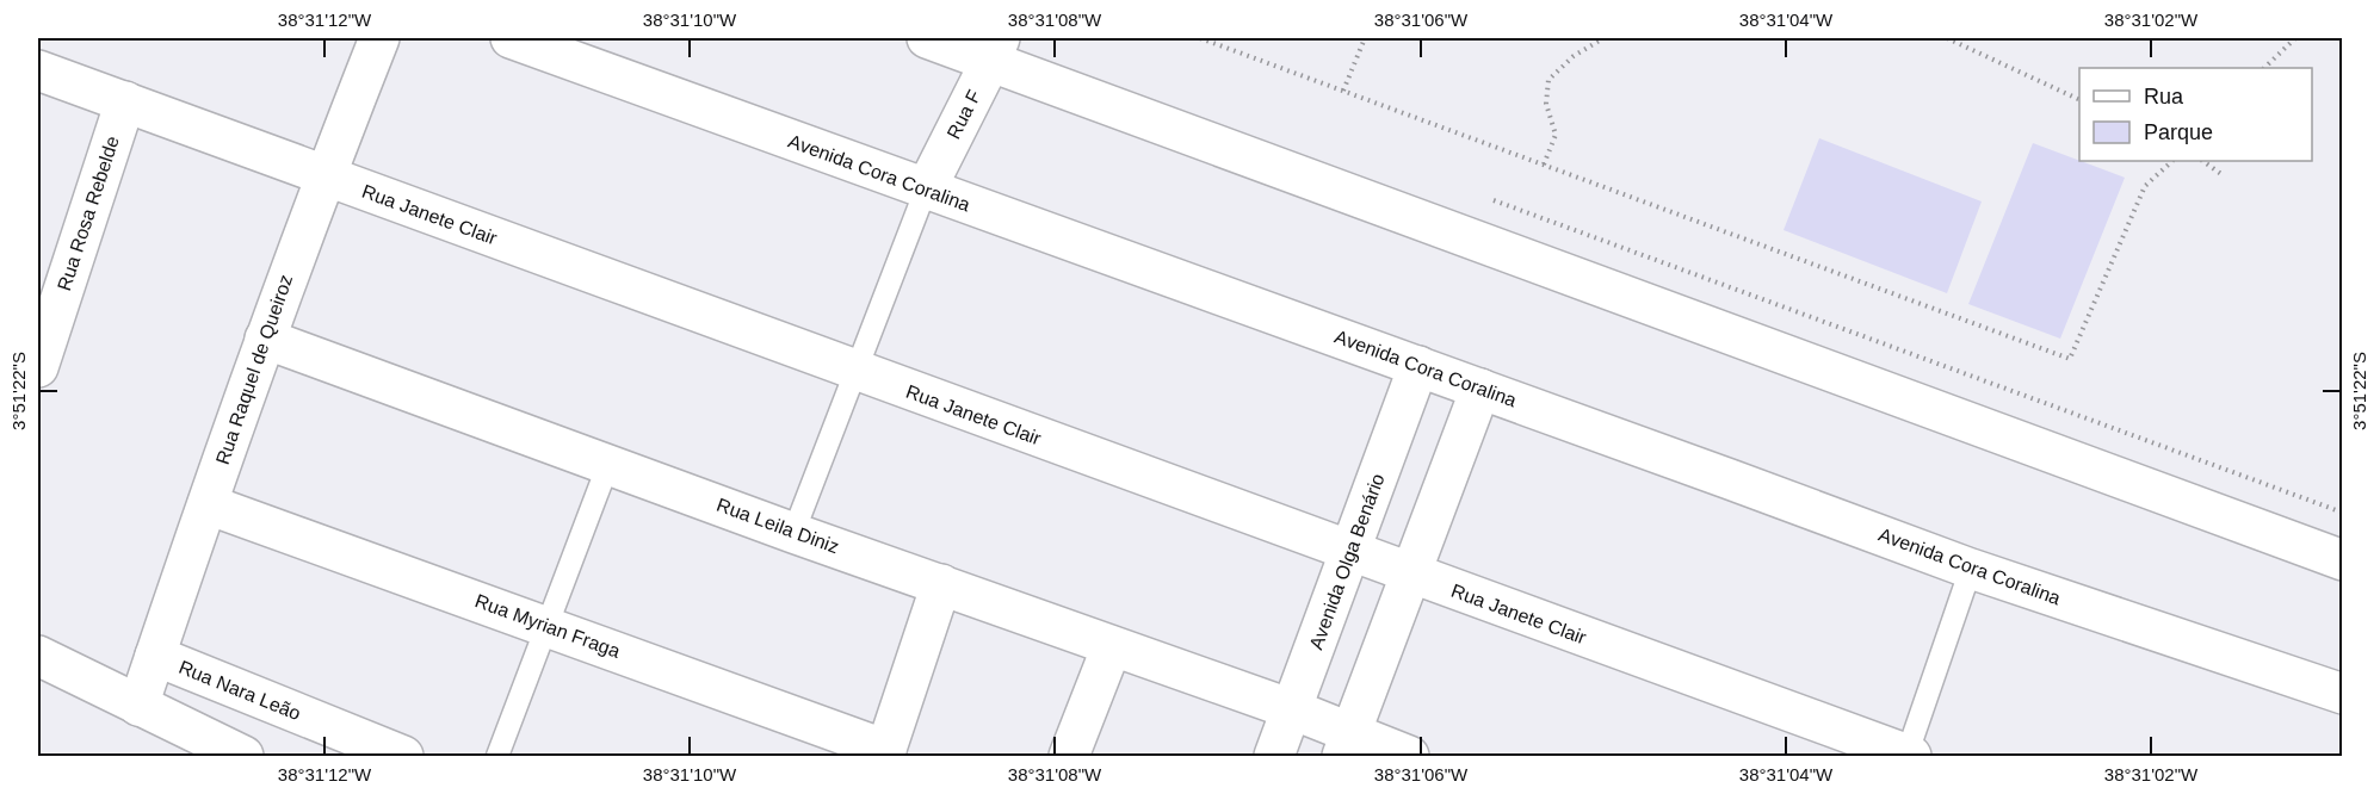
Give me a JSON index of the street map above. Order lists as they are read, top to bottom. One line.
{"streets":{"street":["Rua F","Avenida Cora Coralina","Rua Rosa Rebelde","Rua Janete Clair","Rua Raquel de Queiroz","Rua Leila Diniz","Avenida Olga Benário","Rua Myrian Fraga","Rua Nara Leão"]},"crossings":[["Rua F","Avenida Cora Coralina"],["Avenida Cora Coralina","Avenida Olga Benário"],["Rua Rosa Rebelde","Rua Janete Clair"],["Rua Janete Clair","Rua Raquel de Queiroz"],["Rua Janete Clair","Avenida Olga Benário"],["Rua Raquel de Queiroz","Rua Leila Diniz"],["Rua Raquel de Queiroz","Rua Myrian Fraga"],["Rua Raquel de Queiroz","Rua Nara Leão"],["Rua Leila Diniz","Avenida Olga Benário"]],"legend":["Rua","Parque"],"coordinates":["38°31'12\"W","38°31'10\"W","38°31'08\"W","38°31'06\"W","38°31'04\"W","38°31'02\"W","3°51'22\"S"]}
